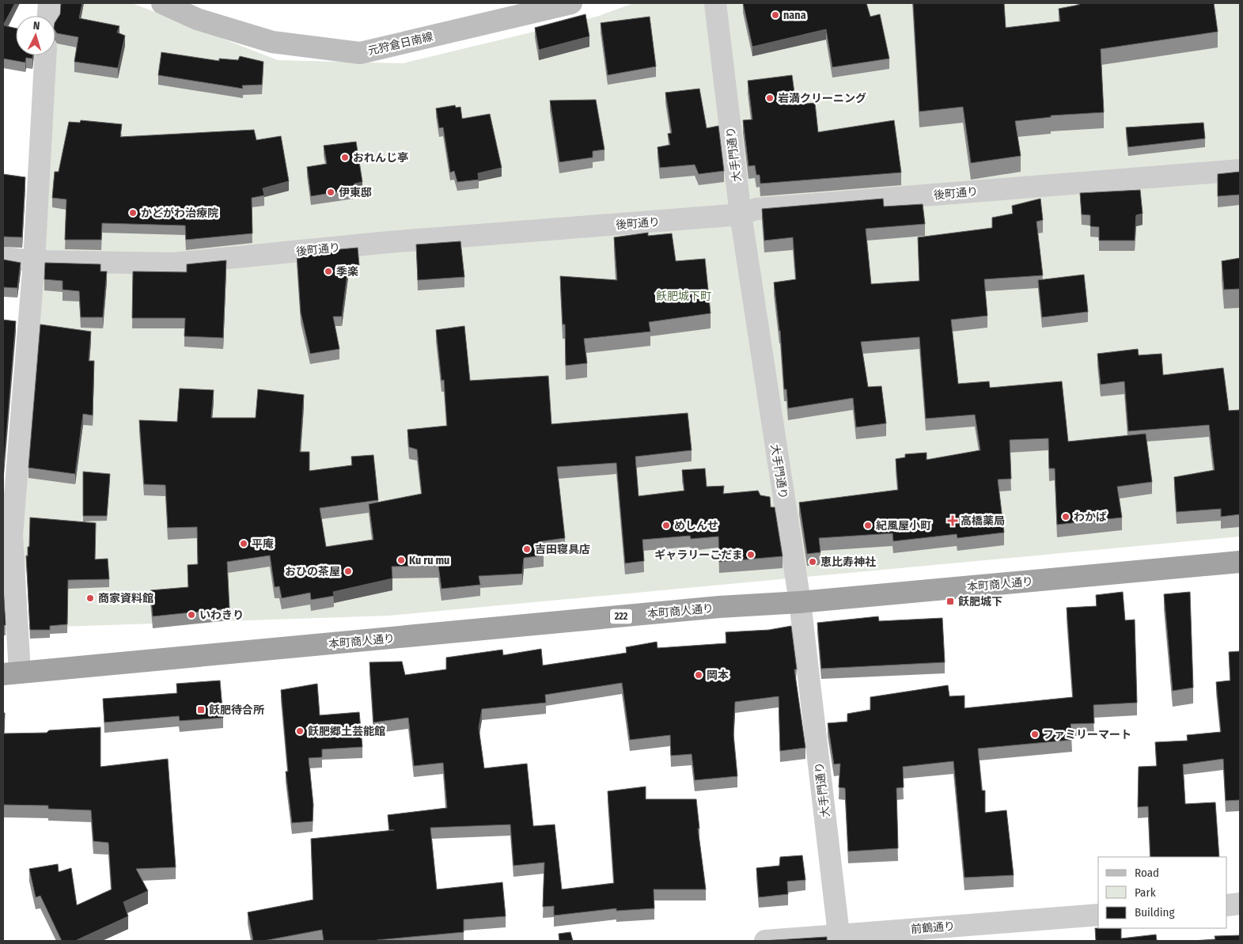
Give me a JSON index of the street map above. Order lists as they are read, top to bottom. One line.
{"streets":{"highway":["本町商人通り","222"],"main road":["元狩倉日南線"],"street":["大手門通り","後町通り","前鶴通り"]},"crossings":[["大手門通り","後町通り"],["大手門通り","本町商人通り"],["大手門通り","前鶴通り"]],"parks":["飫肥城下町"],"places":{"other":["nana","岩満クリーニング","おれんじ亭","伊東邸","かどがわ治療院","季楽","わかば","めしんせ","紀風屋小町","平庵","吉田寝具店","ギャラリーこだま","Ku ru mu","恵比寿神社","おひの茶屋","商家資料館","いわきり","岡本","飫肥郷土芸能館","ファミリーマート"],"health":["高橋薬局"],"transit":["飫肥城下","飫肥待合所"]},"legend":["Road","Park","Building"],"north":"top"}
